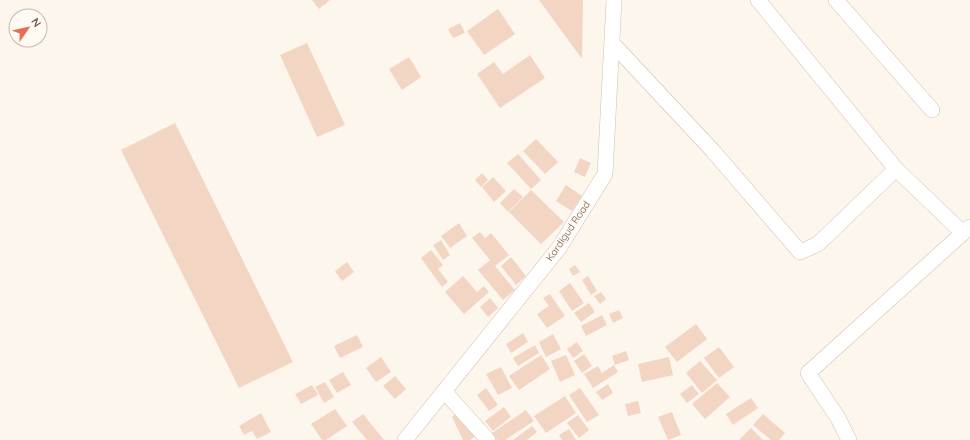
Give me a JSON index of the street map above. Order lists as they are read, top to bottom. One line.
{"streets":{"street":["Kardigud Road"]},"north":"top right"}
